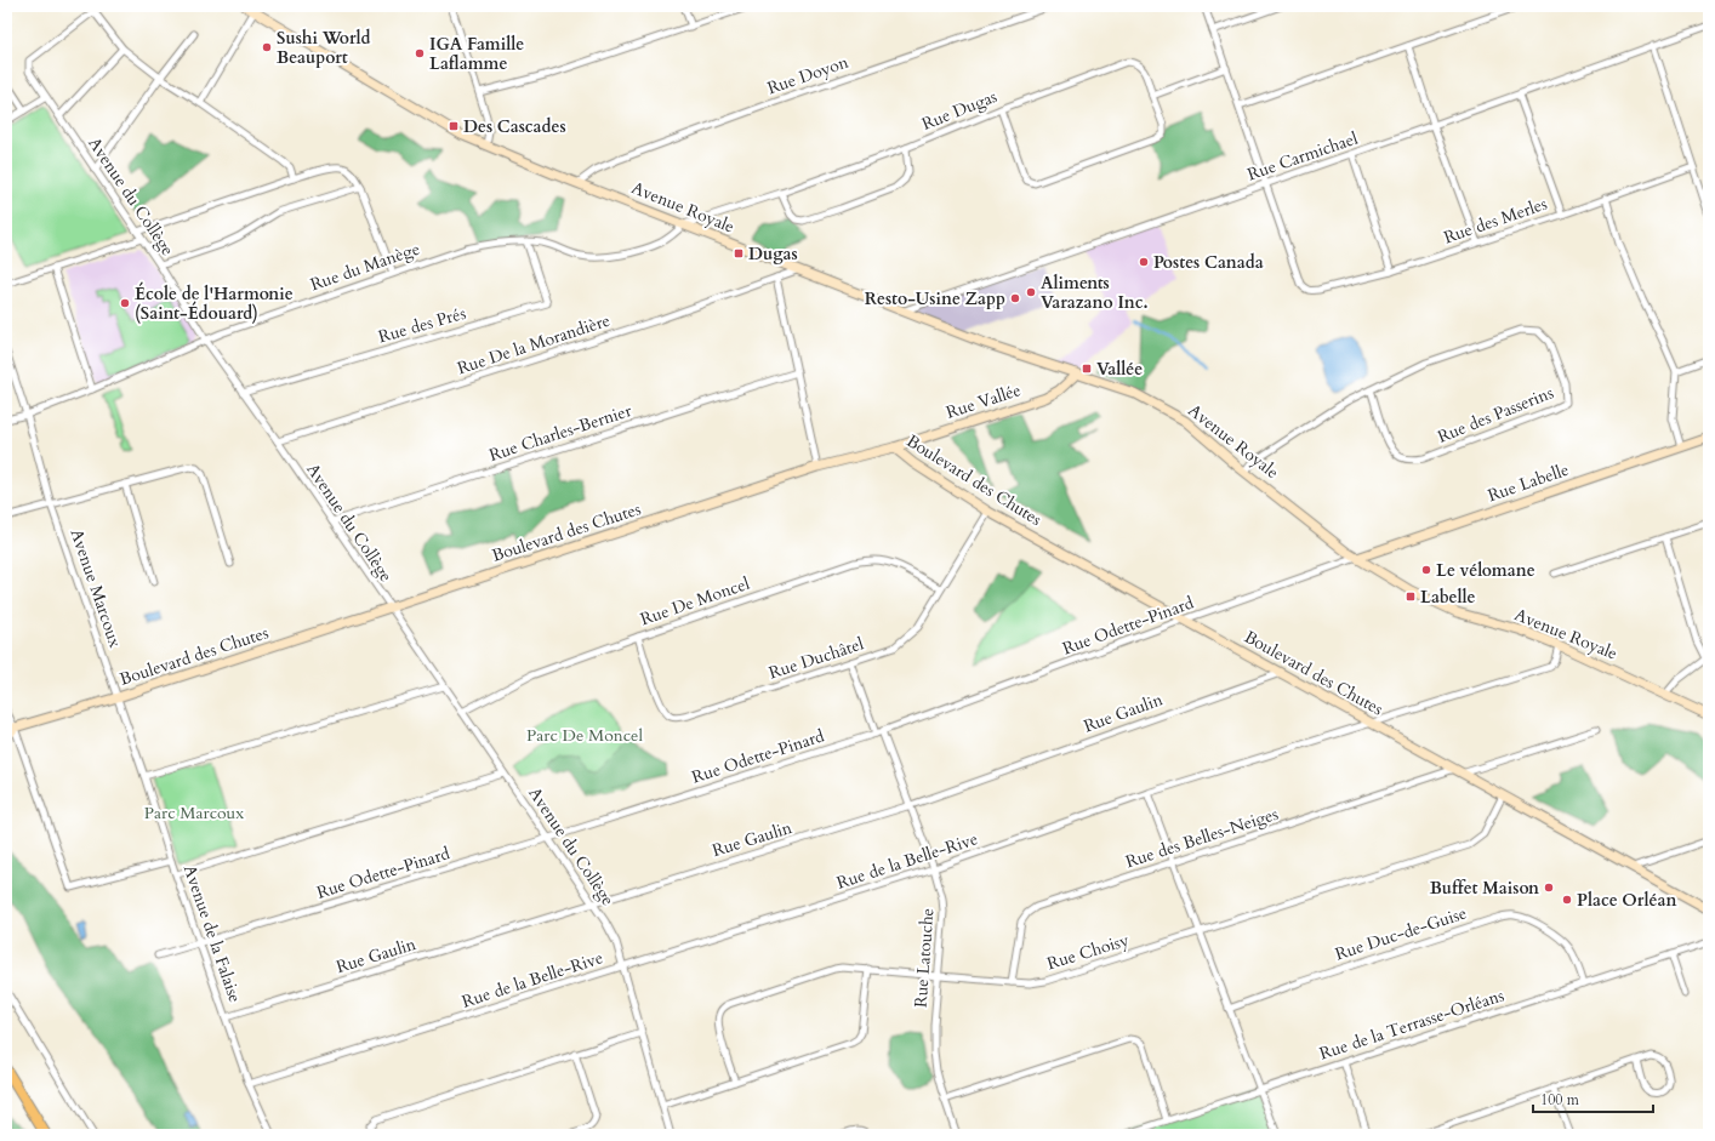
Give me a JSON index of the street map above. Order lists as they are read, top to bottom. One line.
{"streets":{"street":["Rue Doyon","Rue Dugas","Rue Carmichael","Avenue du Collège","Avenue Royale","Rue des Merles","Rue du Manège","Rue des Prés","Rue De la Morandière","Rue Vallée","Rue des Passerins","Rue Charles-Bernier","Boulevard des Chutes","Rue Labelle","Avenue Marcoux","Rue De Moncel","Rue Odette-Pinard","Rue Duchâtel","Rue Gaulin","Rue des Belles-Neiges","Rue de la Belle-Rive","Avenue de la Falaise","Rue Duc-de-Guise","Rue Choisy","Rue Latouche","Rue de la Terrasse-Orléans"]},"crossings":[["Rue Doyon","Avenue Royale"],["Rue Dugas","Avenue Royale"],["Rue Dugas","Rue du Manège"],["Rue Carmichael","Avenue Royale"],["Rue Carmichael","Rue des Merles"],["Avenue du Collège","Rue du Manège"],["Avenue du Collège","Rue des Prés"],["Avenue du Collège","Rue De la Morandière"],["Avenue du Collège","Rue Charles-Bernier"],["Avenue du Collège","Boulevard des Chutes"],["Avenue du Collège","Rue De Moncel"],["Avenue du Collège","Rue Odette-Pinard"],["Avenue du Collège","Rue Gaulin"],["Avenue du Collège","Rue de la Belle-Rive"],["Avenue Royale","Rue du Manège"],["Avenue Royale","Rue De la Morandière"],["Avenue Royale","Rue Vallée"],["Avenue Royale","Rue des Passerins"],["Avenue Royale","Rue Labelle"],["Avenue Royale","Rue Odette-Pinard"],["Avenue Royale","Rue de la Belle-Rive"],["Rue du Manège","Rue des Prés"],["Rue du Manège","Avenue Marcoux"],["Rue Vallée","Boulevard des Chutes"],["Boulevard des Chutes","Avenue Marcoux"],["Boulevard des Chutes","Rue Odette-Pinard"],["Boulevard des Chutes","Rue Duchâtel"],["Boulevard des Chutes","Rue Gaulin"],["Boulevard des Chutes","Rue des Belles-Neiges"],["Boulevard des Chutes","Rue de la Belle-Rive"],["Boulevard des Chutes","Avenue de la Falaise"],["Boulevard des Chutes","Rue Choisy"],["Rue Labelle","Rue Odette-Pinard"],["Avenue Marcoux","Avenue de la Falaise"],["Rue De Moncel","Rue Duchâtel"],["Rue Odette-Pinard","Avenue de la Falaise"],["Rue Odette-Pinard","Rue Latouche"],["Rue Duchâtel","Rue Latouche"],["Rue Gaulin","Avenue de la Falaise"],["Rue Gaulin","Rue Latouche"],["Rue des Belles-Neiges","Rue Choisy"],["Rue de la Belle-Rive","Avenue de la Falaise"],["Rue de la Belle-Rive","Rue Latouche"],["Rue Duc-de-Guise","Rue de la Terrasse-Orléans"],["Rue Choisy","Rue Latouche"]],"parks":["Parc De Moncel","Parc Marcoux"],"places":{"other":["Sushi World Beauport","IGA Famille Laflamme","Postes Canada","Aliments Varazano Inc.","Resto-Usine Zapp","École de l'Harmonie (Saint-Édouard)","Le vélomane","Buffet Maison","Place Orléan"],"transit":["Des Cascades","Dugas","Vallée","Labelle"]},"scale_bar":"100 m"}
